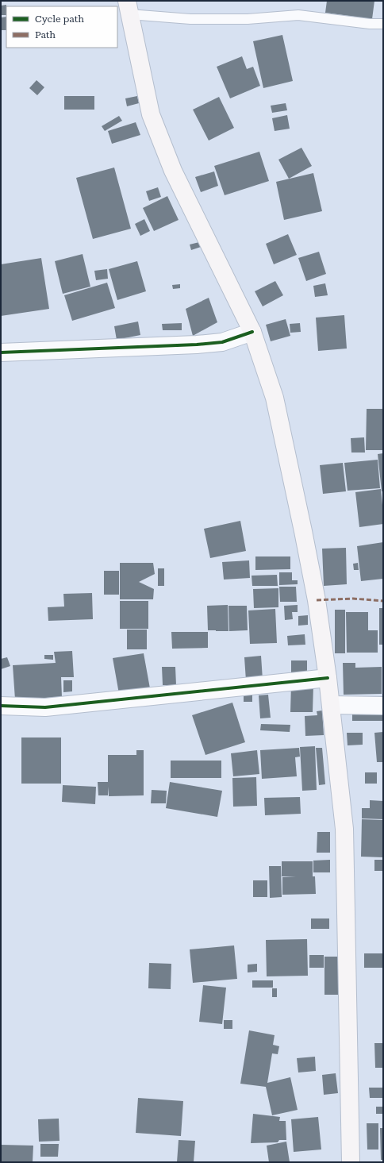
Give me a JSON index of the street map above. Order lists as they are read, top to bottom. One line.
{"legend":["Cycle path","Path"]}
